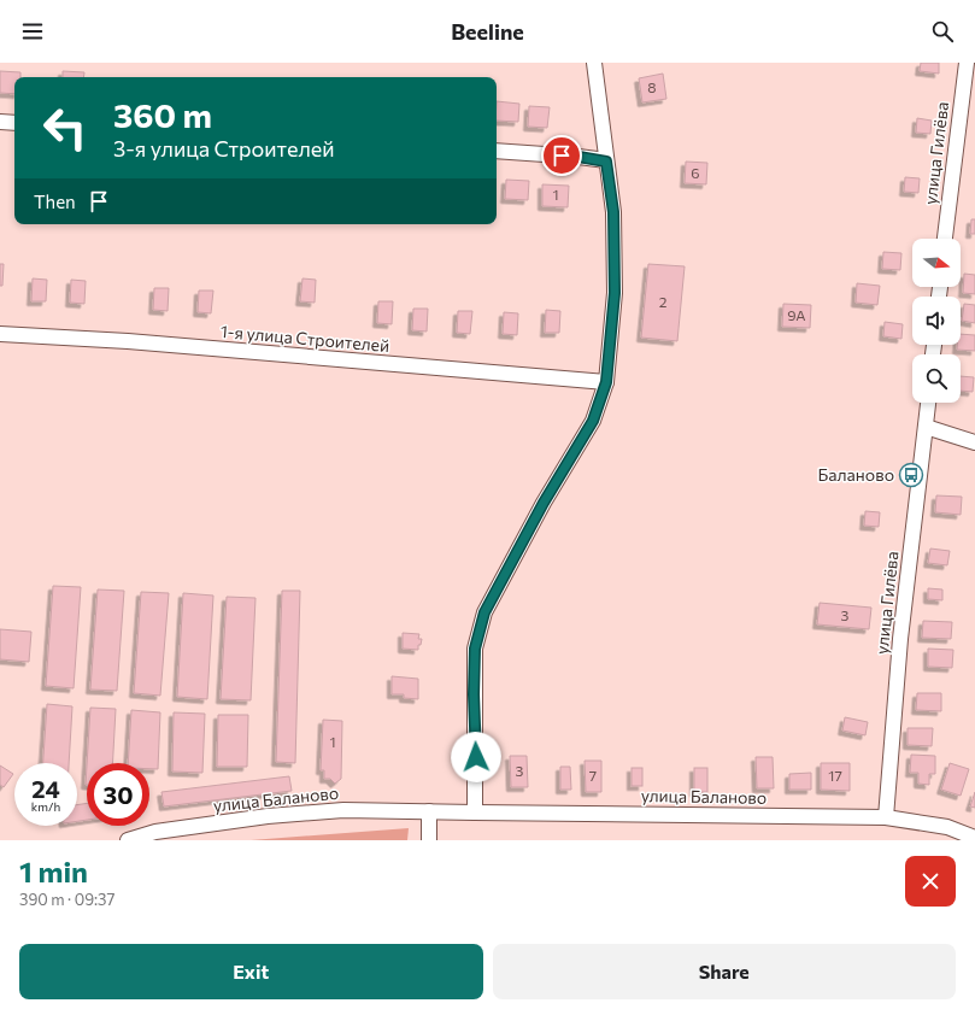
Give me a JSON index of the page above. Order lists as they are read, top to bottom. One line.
{"streets":{"street":["улица Гилёва","1-я улица Строителей","улица Баланово"]},"crossings":[["улица Гилёва","улица Баланово"]],"places":{"bus stop":["Баланово"]},"house_numbers":["8","6","1","2","9А","3","1","3","7","17"],"north":"right","page":{"header":"Beeline","turn":["360 m","3-я улица Строителей"],"then":"Then","speed":"24 km/h","limit":"30","heading":["1 min","390 m · 09:37"],"buttons":["Exit","Share"]}}
